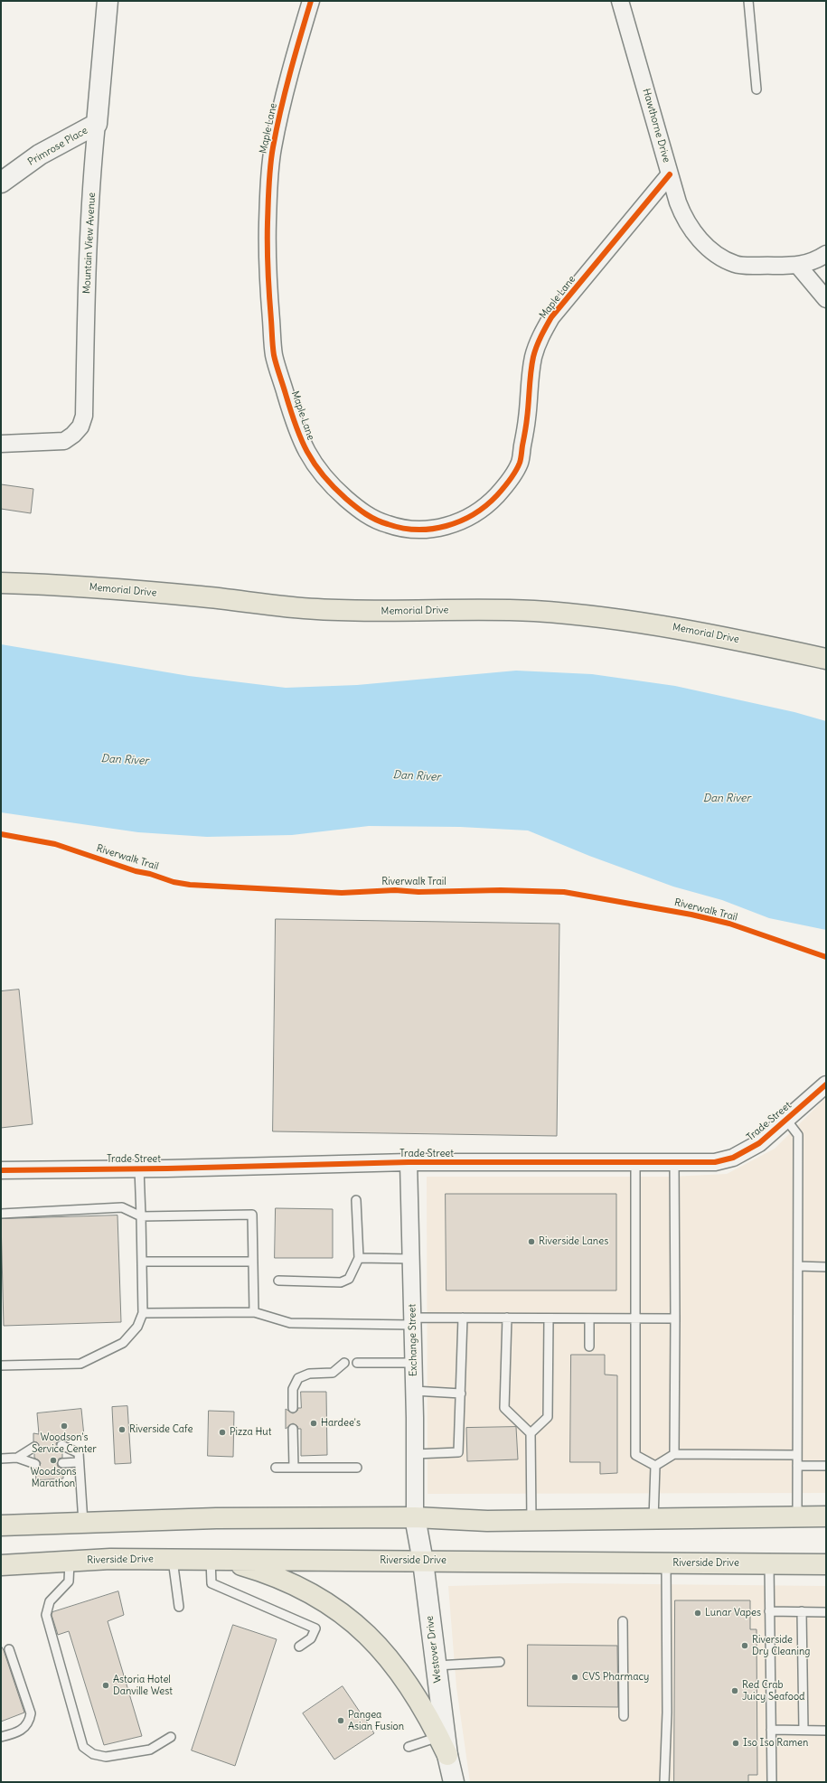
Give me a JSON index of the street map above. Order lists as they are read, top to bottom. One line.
{"streets":{"main road":["Primrose Place","Mountain View Avenue","Memorial Drive","Riverside Drive","Westover Drive"],"street":["Hawthorne Drive","Maple Lane","Trade Street","Exchange Street"],"cycle path":["Riverwalk Trail"]},"crossings":[["Hawthorne Drive","Maple Lane"],["Primrose Place","Mountain View Avenue"],["Trade Street","Exchange Street"],["Exchange Street","Westover Drive"],["Riverside Drive","Westover Drive"]],"water":["Dan River"],"places":["Riverside Lanes","Hardee's","Woodson's Service Center","Riverside Cafe","Pizza Hut","Woodsons Marathon","Lunar Vapes","Riverside Dry Cleaning","CVS Pharmacy","Astoria Hotel Danville West","Red Crab Juicy Seafood","Pangea Asian Fusion","Iso Iso Ramen"]}
